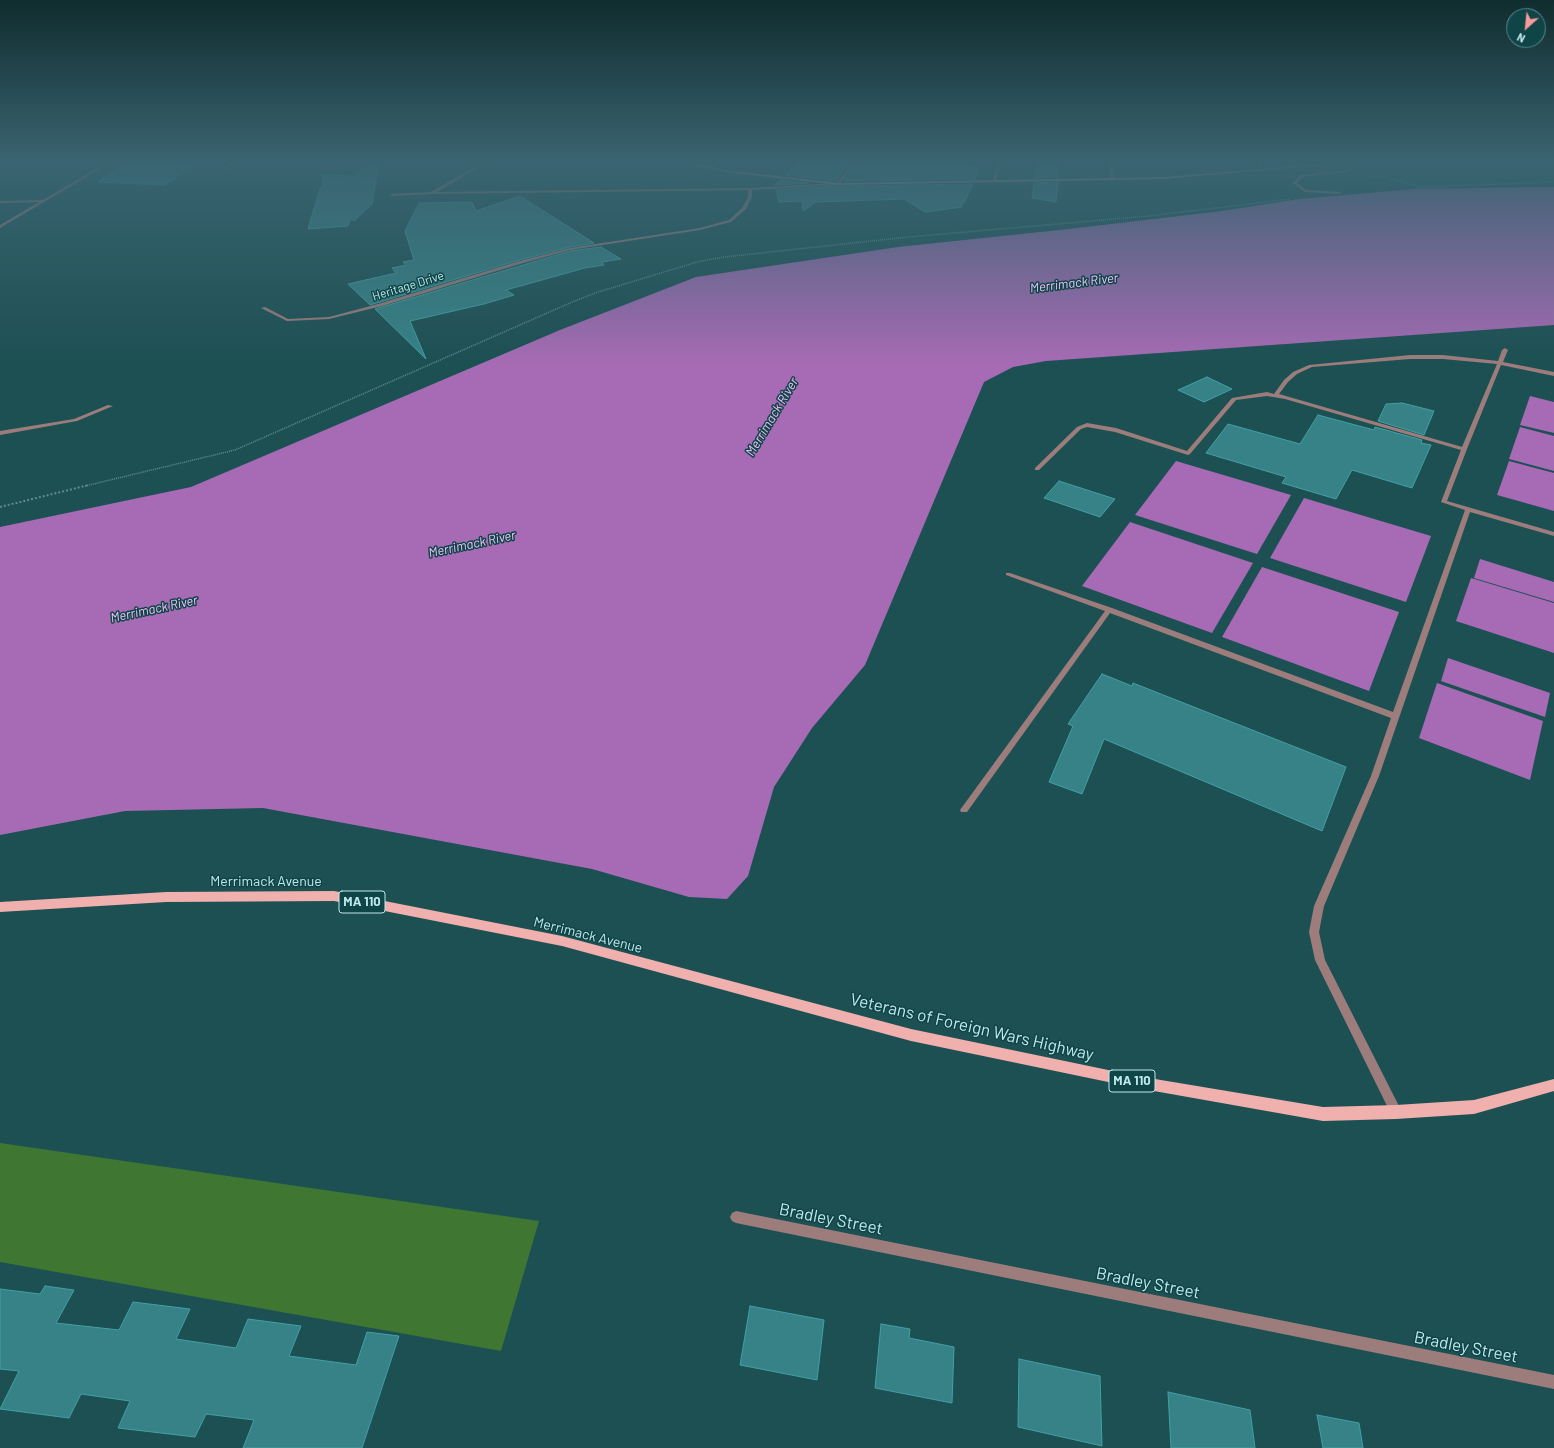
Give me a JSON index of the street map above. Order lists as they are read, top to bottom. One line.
{"streets":{"main road":["Merrimack Avenue","MA 110","Veterans of Foreign Wars Highway"],"street":["Heritage Drive","Bradley Street"]},"crossings":[["Merrimack Avenue","Veterans of Foreign Wars Highway"]],"water":["Merrimack River"],"north":"bottom left"}
